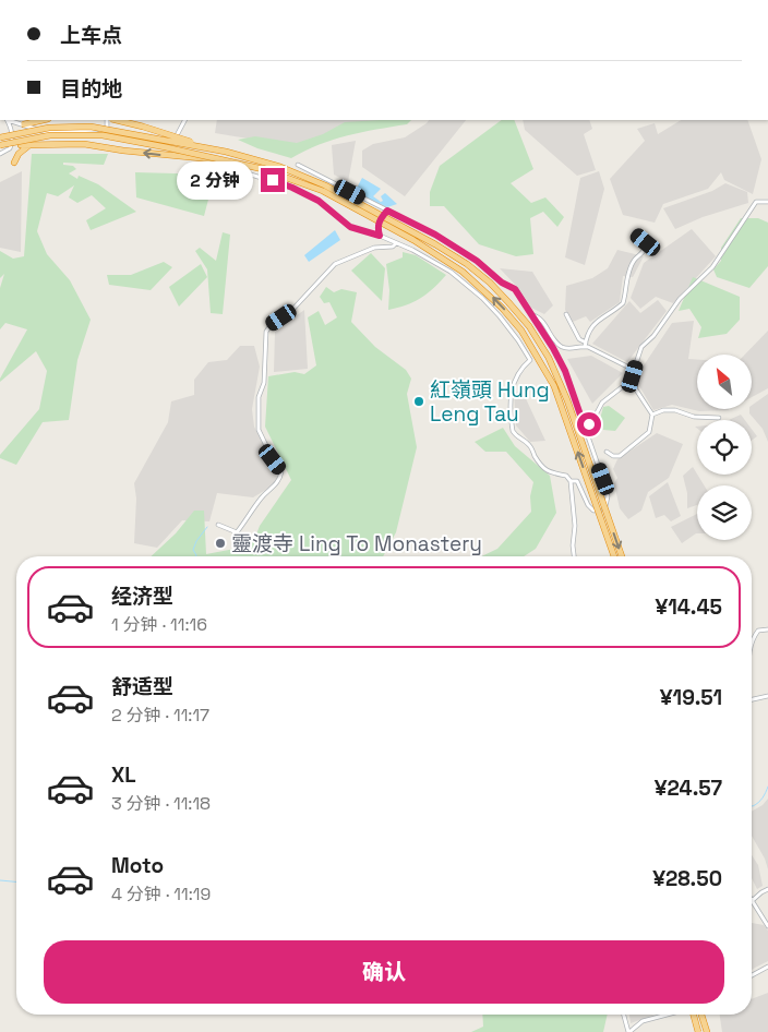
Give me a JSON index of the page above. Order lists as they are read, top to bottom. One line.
{"places":["紅嶺頭 Hung Leng Tau","靈渡寺 Ling To Monastery"],"north":"top left","page":{"banner":["上车点","目的地"],"bubble":"2 分钟","list":[{"name":"经济型","note":"1 分钟 · 11:16","value":"¥14.45"},{"name":"舒适型","note":"2 分钟 · 11:17","value":"¥19.51"},{"name":"XL","note":"3 分钟 · 11:18","value":"¥24.57"},{"name":"Moto","note":"4 分钟 · 11:19","value":"¥28.50"}],"buttons":"确认"}}
